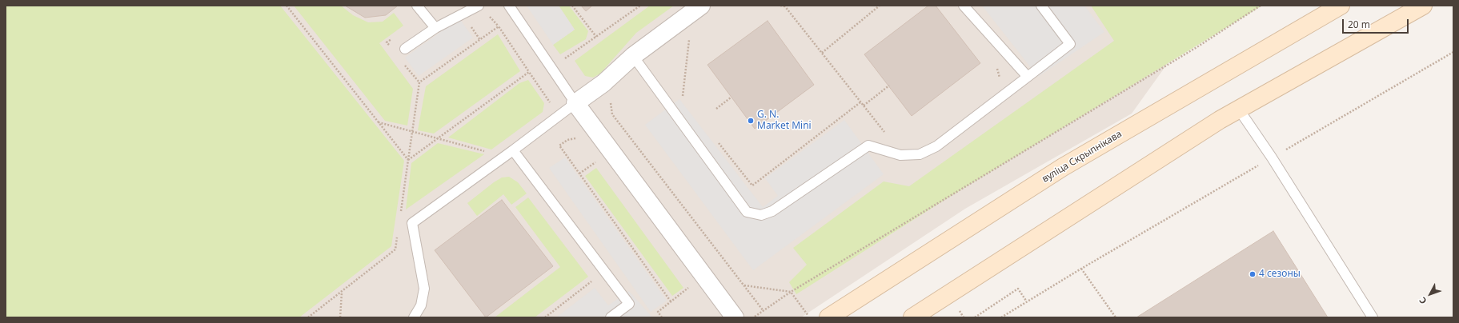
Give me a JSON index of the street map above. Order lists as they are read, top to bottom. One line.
{"streets":{"main road":["вуліца Скрыпнікава"]},"places":["G. N. Market Mini","4 сезоны"],"scale_bar":"20 m","north":"bottom left"}
